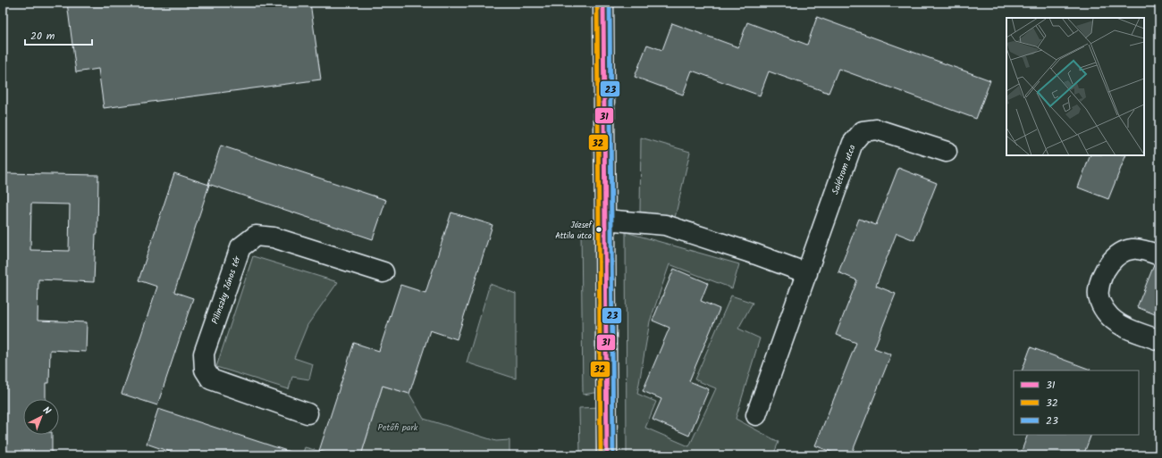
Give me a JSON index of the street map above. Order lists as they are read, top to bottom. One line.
{"streets":{"street":["Salétrom utca","Pilinszky János tér"]},"parks":["Petőfi park"],"places":["József Attila utca"],"lines":["transit line 31","transit line 32","transit line 23"],"legend":["31","32","23"],"scale_bar":"20 m","north":"top right"}
